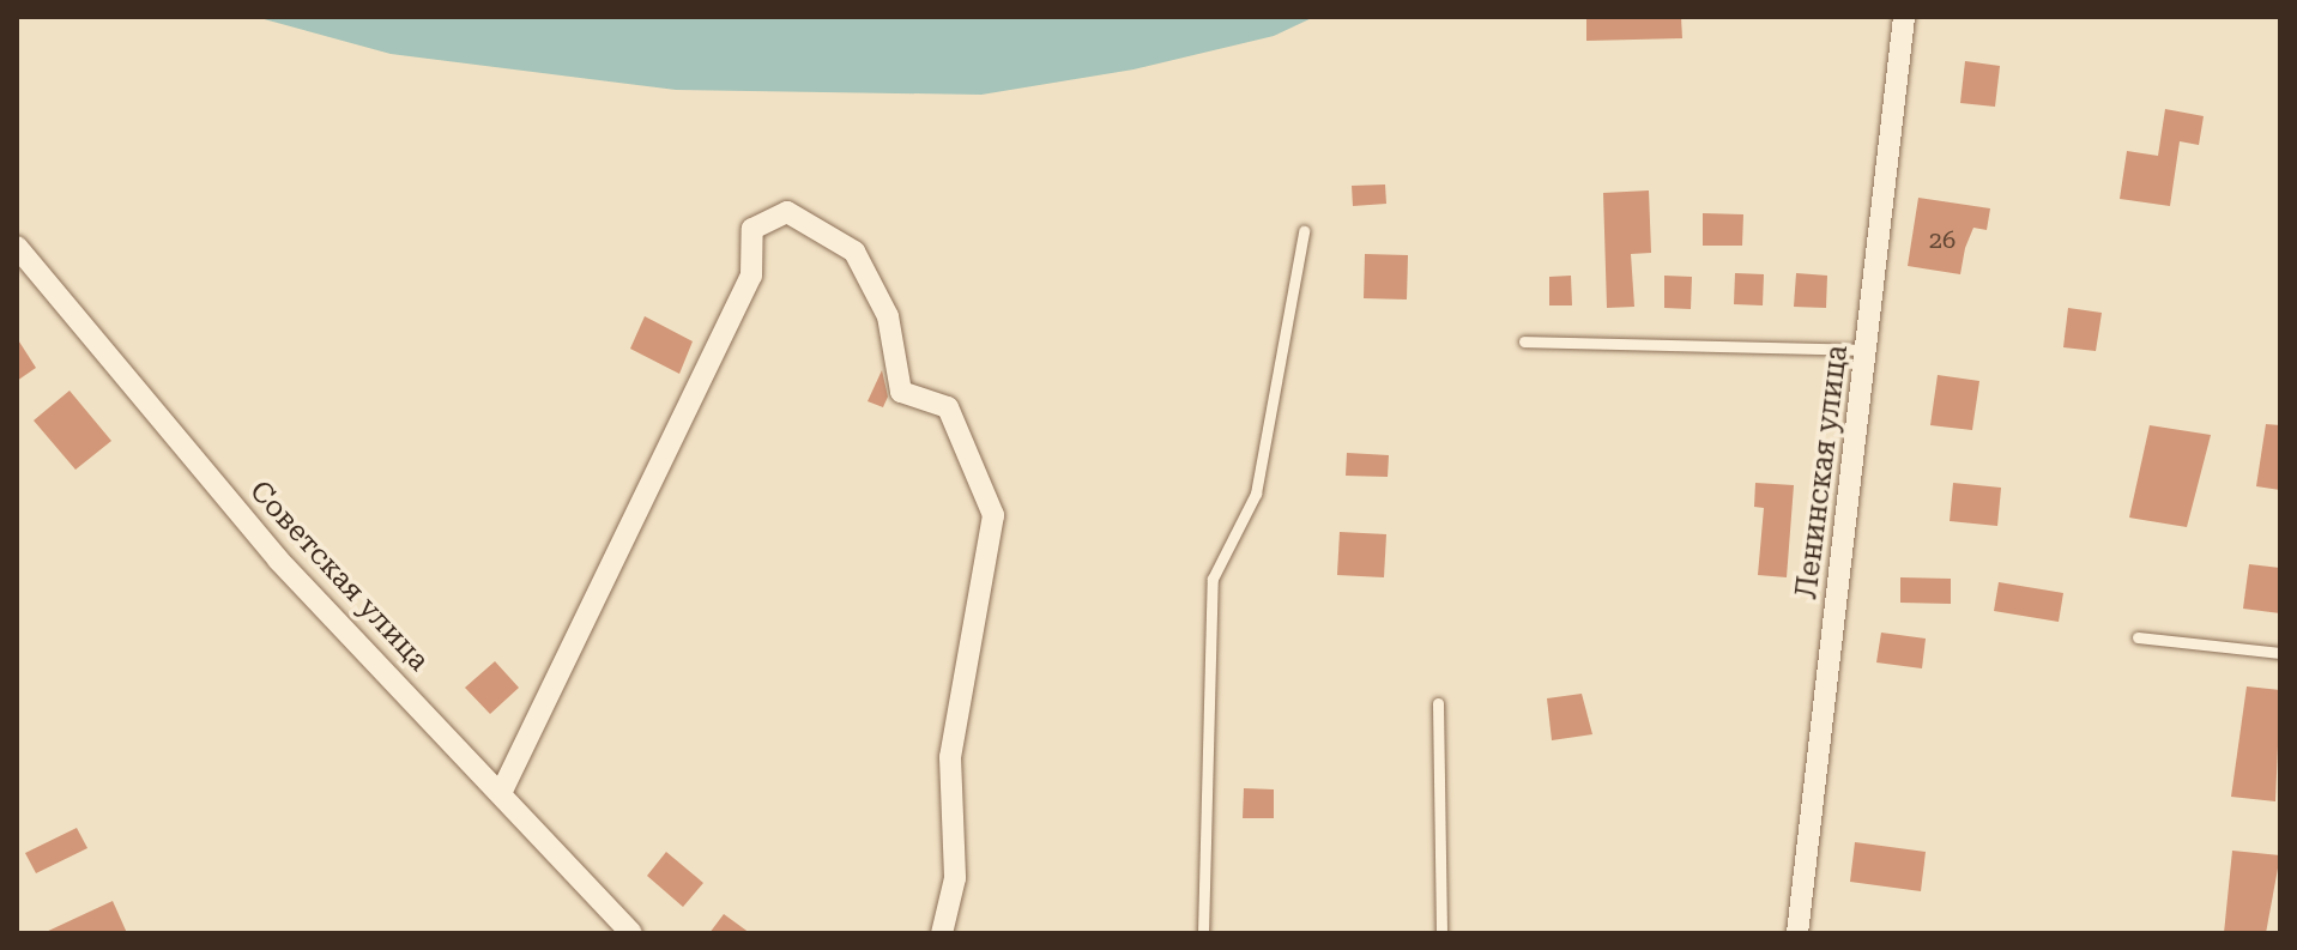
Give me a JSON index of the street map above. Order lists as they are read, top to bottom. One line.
{"streets":{"street":["Ленинская улица","Советская улица"]},"house_numbers":["26"]}
